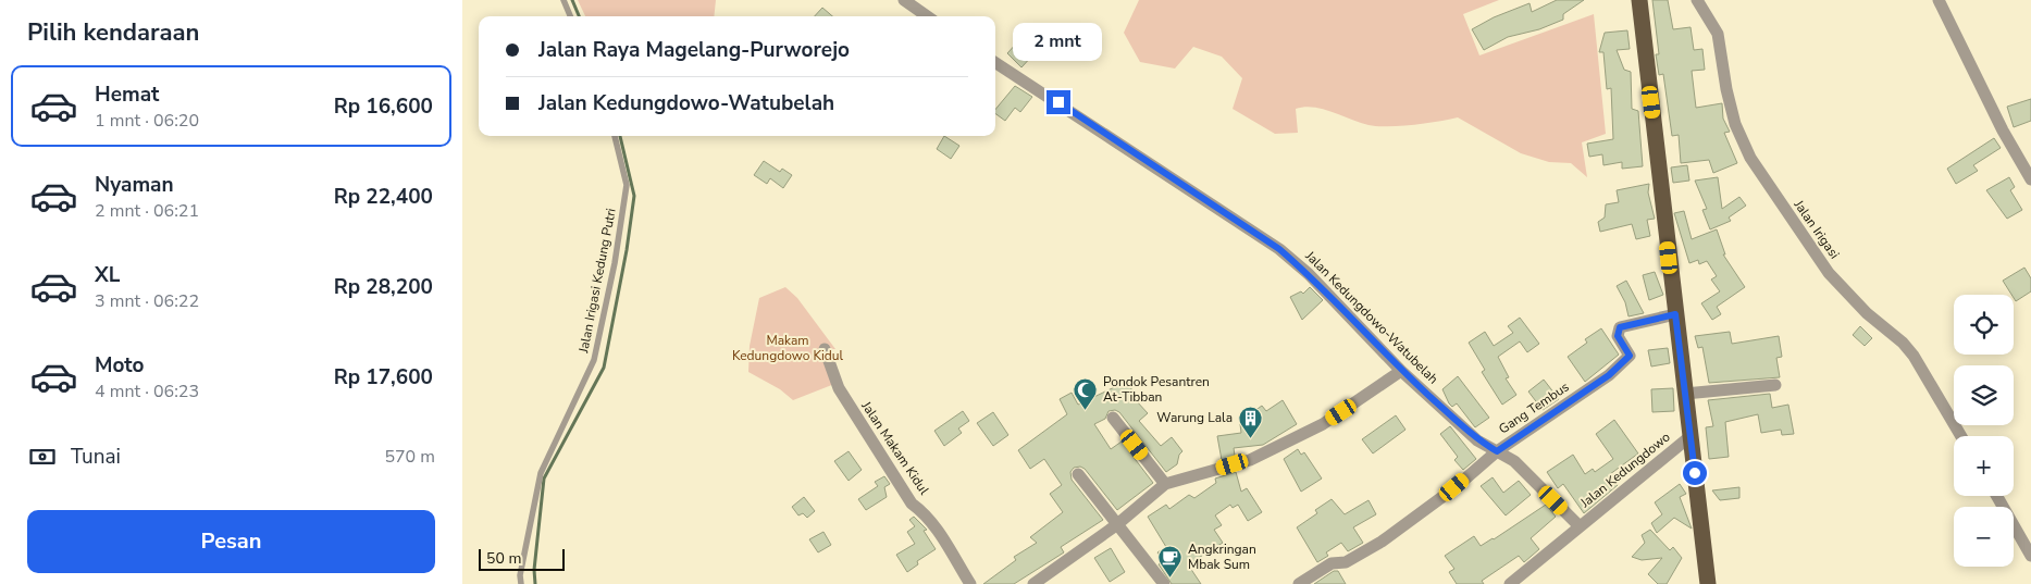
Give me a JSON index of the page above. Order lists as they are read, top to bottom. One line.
{"streets":{"street":["Jalan Irigasi","Jalan Kedungdowo-Watubelah","Gang Tembus","Jalan Makam Kidul","Jalan Kedungdowo"],"lane":["Jalan Irigasi Kedung Putri"]},"crossings":[["Jalan Kedungdowo-Watubelah","Gang Tembus"],["Jalan Kedungdowo-Watubelah","Jalan Kedungdowo"]],"parks":["Makam Kedungdowo Kidul"],"places":{"mosque":["Pondok Pesantren At-Tibban"],"building":["Warung Lala"],"cafe":["Angkringan Mbak Sum"]},"scale_bar":"50 m","page":{"heading":"Pilih kendaraan","banner":["Jalan Raya Magelang-Purworejo","Jalan Kedungdowo-Watubelah"],"bubble":"2 mnt","list":[{"name":"Hemat","note":"1 mnt · 06:20","value":"Rp 16,600"},{"name":"Nyaman","note":"2 mnt · 06:21","value":"Rp 22,400"},{"name":"XL","note":"3 mnt · 06:22","value":"Rp 28,200"},{"name":"Moto","note":"4 mnt · 06:23","value":"Rp 17,600"}],"map_buttons":["+","−"],"pay":["Tunai","570 m"],"buttons":"Pesan","scale":"50 m"}}
